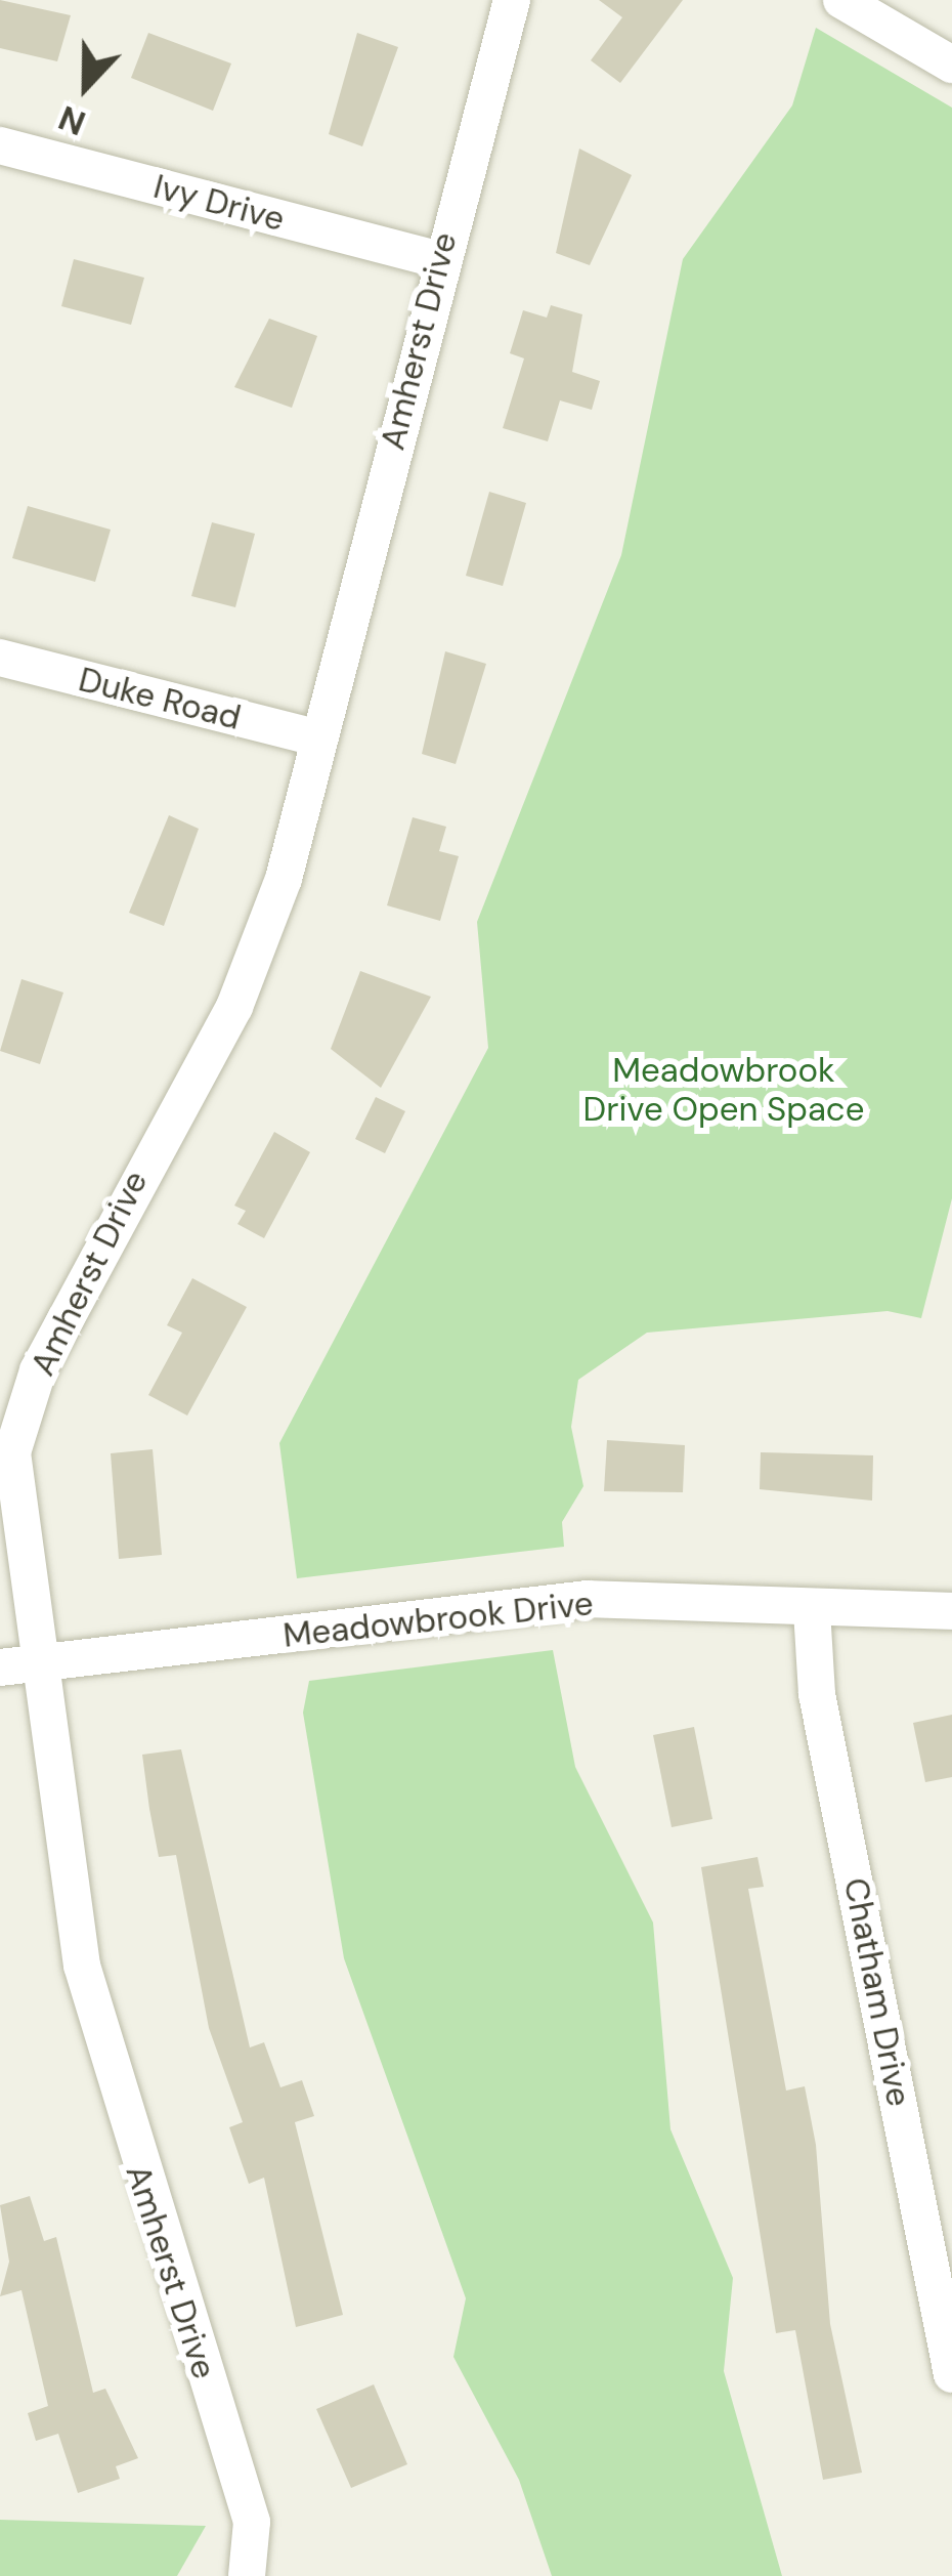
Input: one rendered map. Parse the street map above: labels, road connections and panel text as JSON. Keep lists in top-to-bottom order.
{
  "streets": {
    "street": [
      "Ivy Drive",
      "Amherst Drive",
      "Duke Road",
      "Meadowbrook Drive",
      "Chatham Drive"
    ]
  },
  "crossings": [
    ["Ivy Drive", "Amherst Drive"],
    ["Amherst Drive", "Duke Road"],
    ["Amherst Drive", "Meadowbrook Drive"],
    ["Meadowbrook Drive", "Chatham Drive"]
  ],
  "parks": ["Meadowbrook Drive Open Space"],
  "north": "bottom"
}
